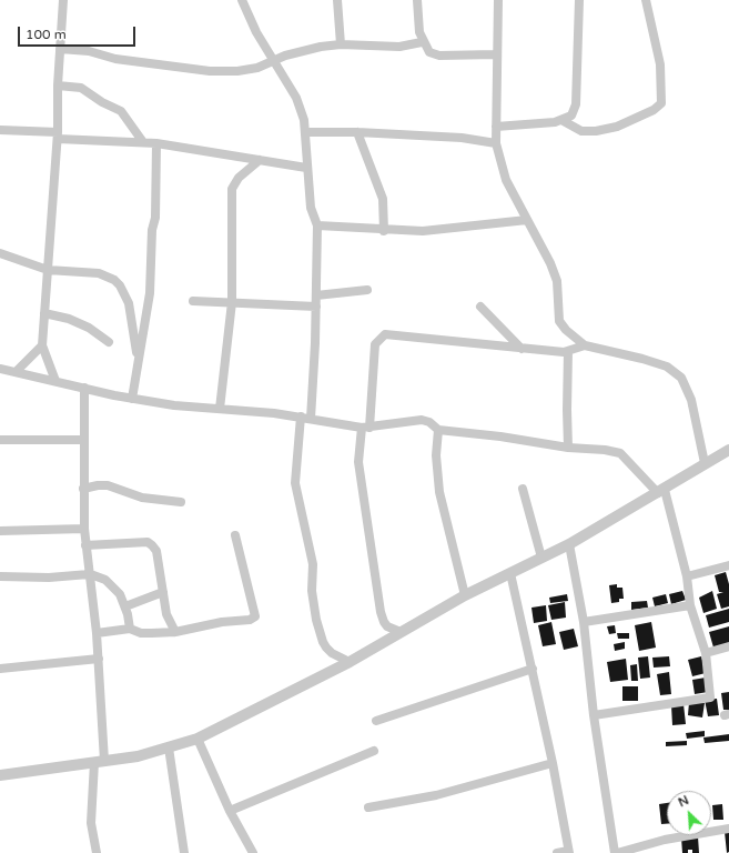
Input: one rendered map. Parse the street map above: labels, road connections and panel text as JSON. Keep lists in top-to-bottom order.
{
  "scale_bar": "100 m",
  "north": "top left"
}
